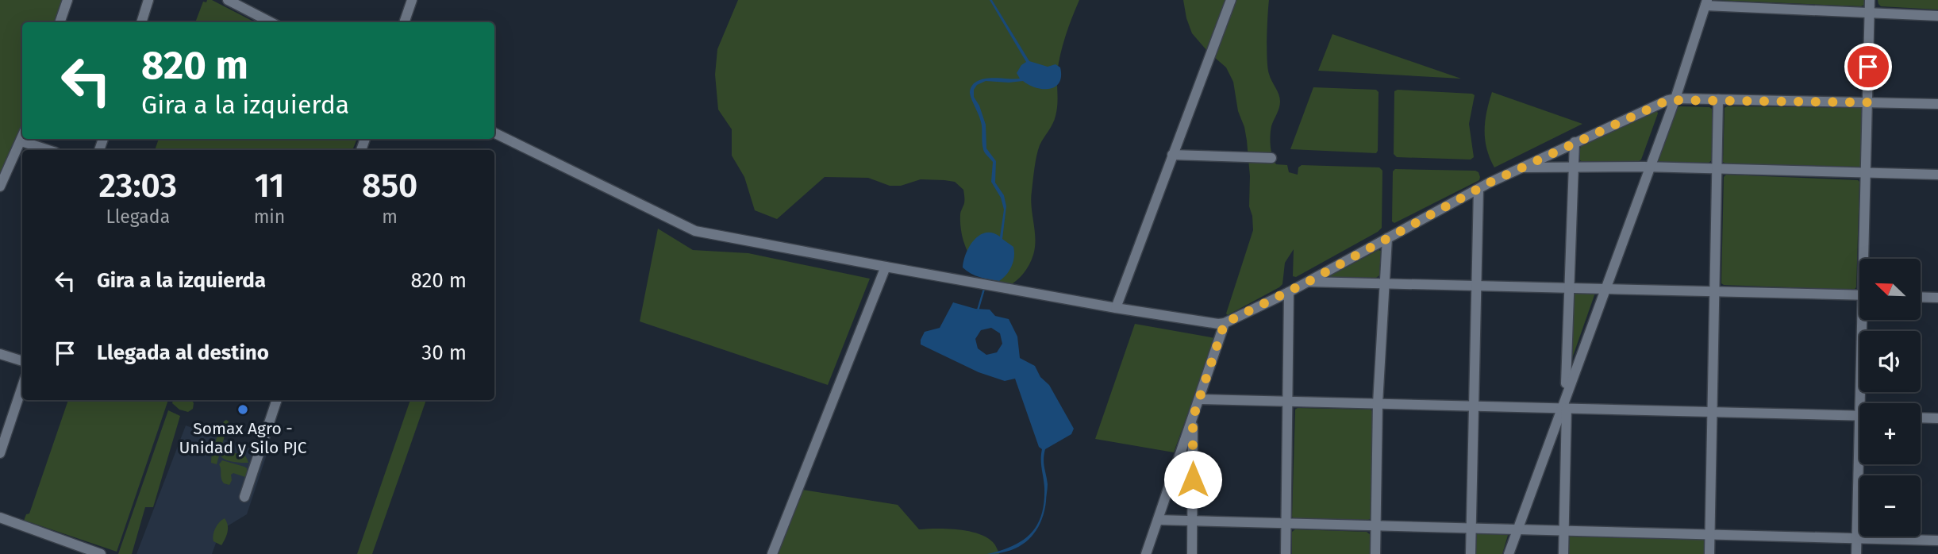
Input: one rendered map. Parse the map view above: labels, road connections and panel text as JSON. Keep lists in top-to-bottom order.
{
  "places": ["Somax Agro - Unidad y Silo PJC"],
  "north": "top left",
  "page": {
    "turn": ["820 m", "Gira a la izquierda"],
    "eta": [
      "23:03",
      "Llegada",
      "11",
      "min",
      "850",
      "m"
    ],
    "list": [
      {
        "name": "Gira a la izquierda",
        "value": "820 m"
      },
      {
        "name": "Llegada al destino",
        "value": "30 m"
      }
    ],
    "map_buttons": ["+", "−"]
  }
}
